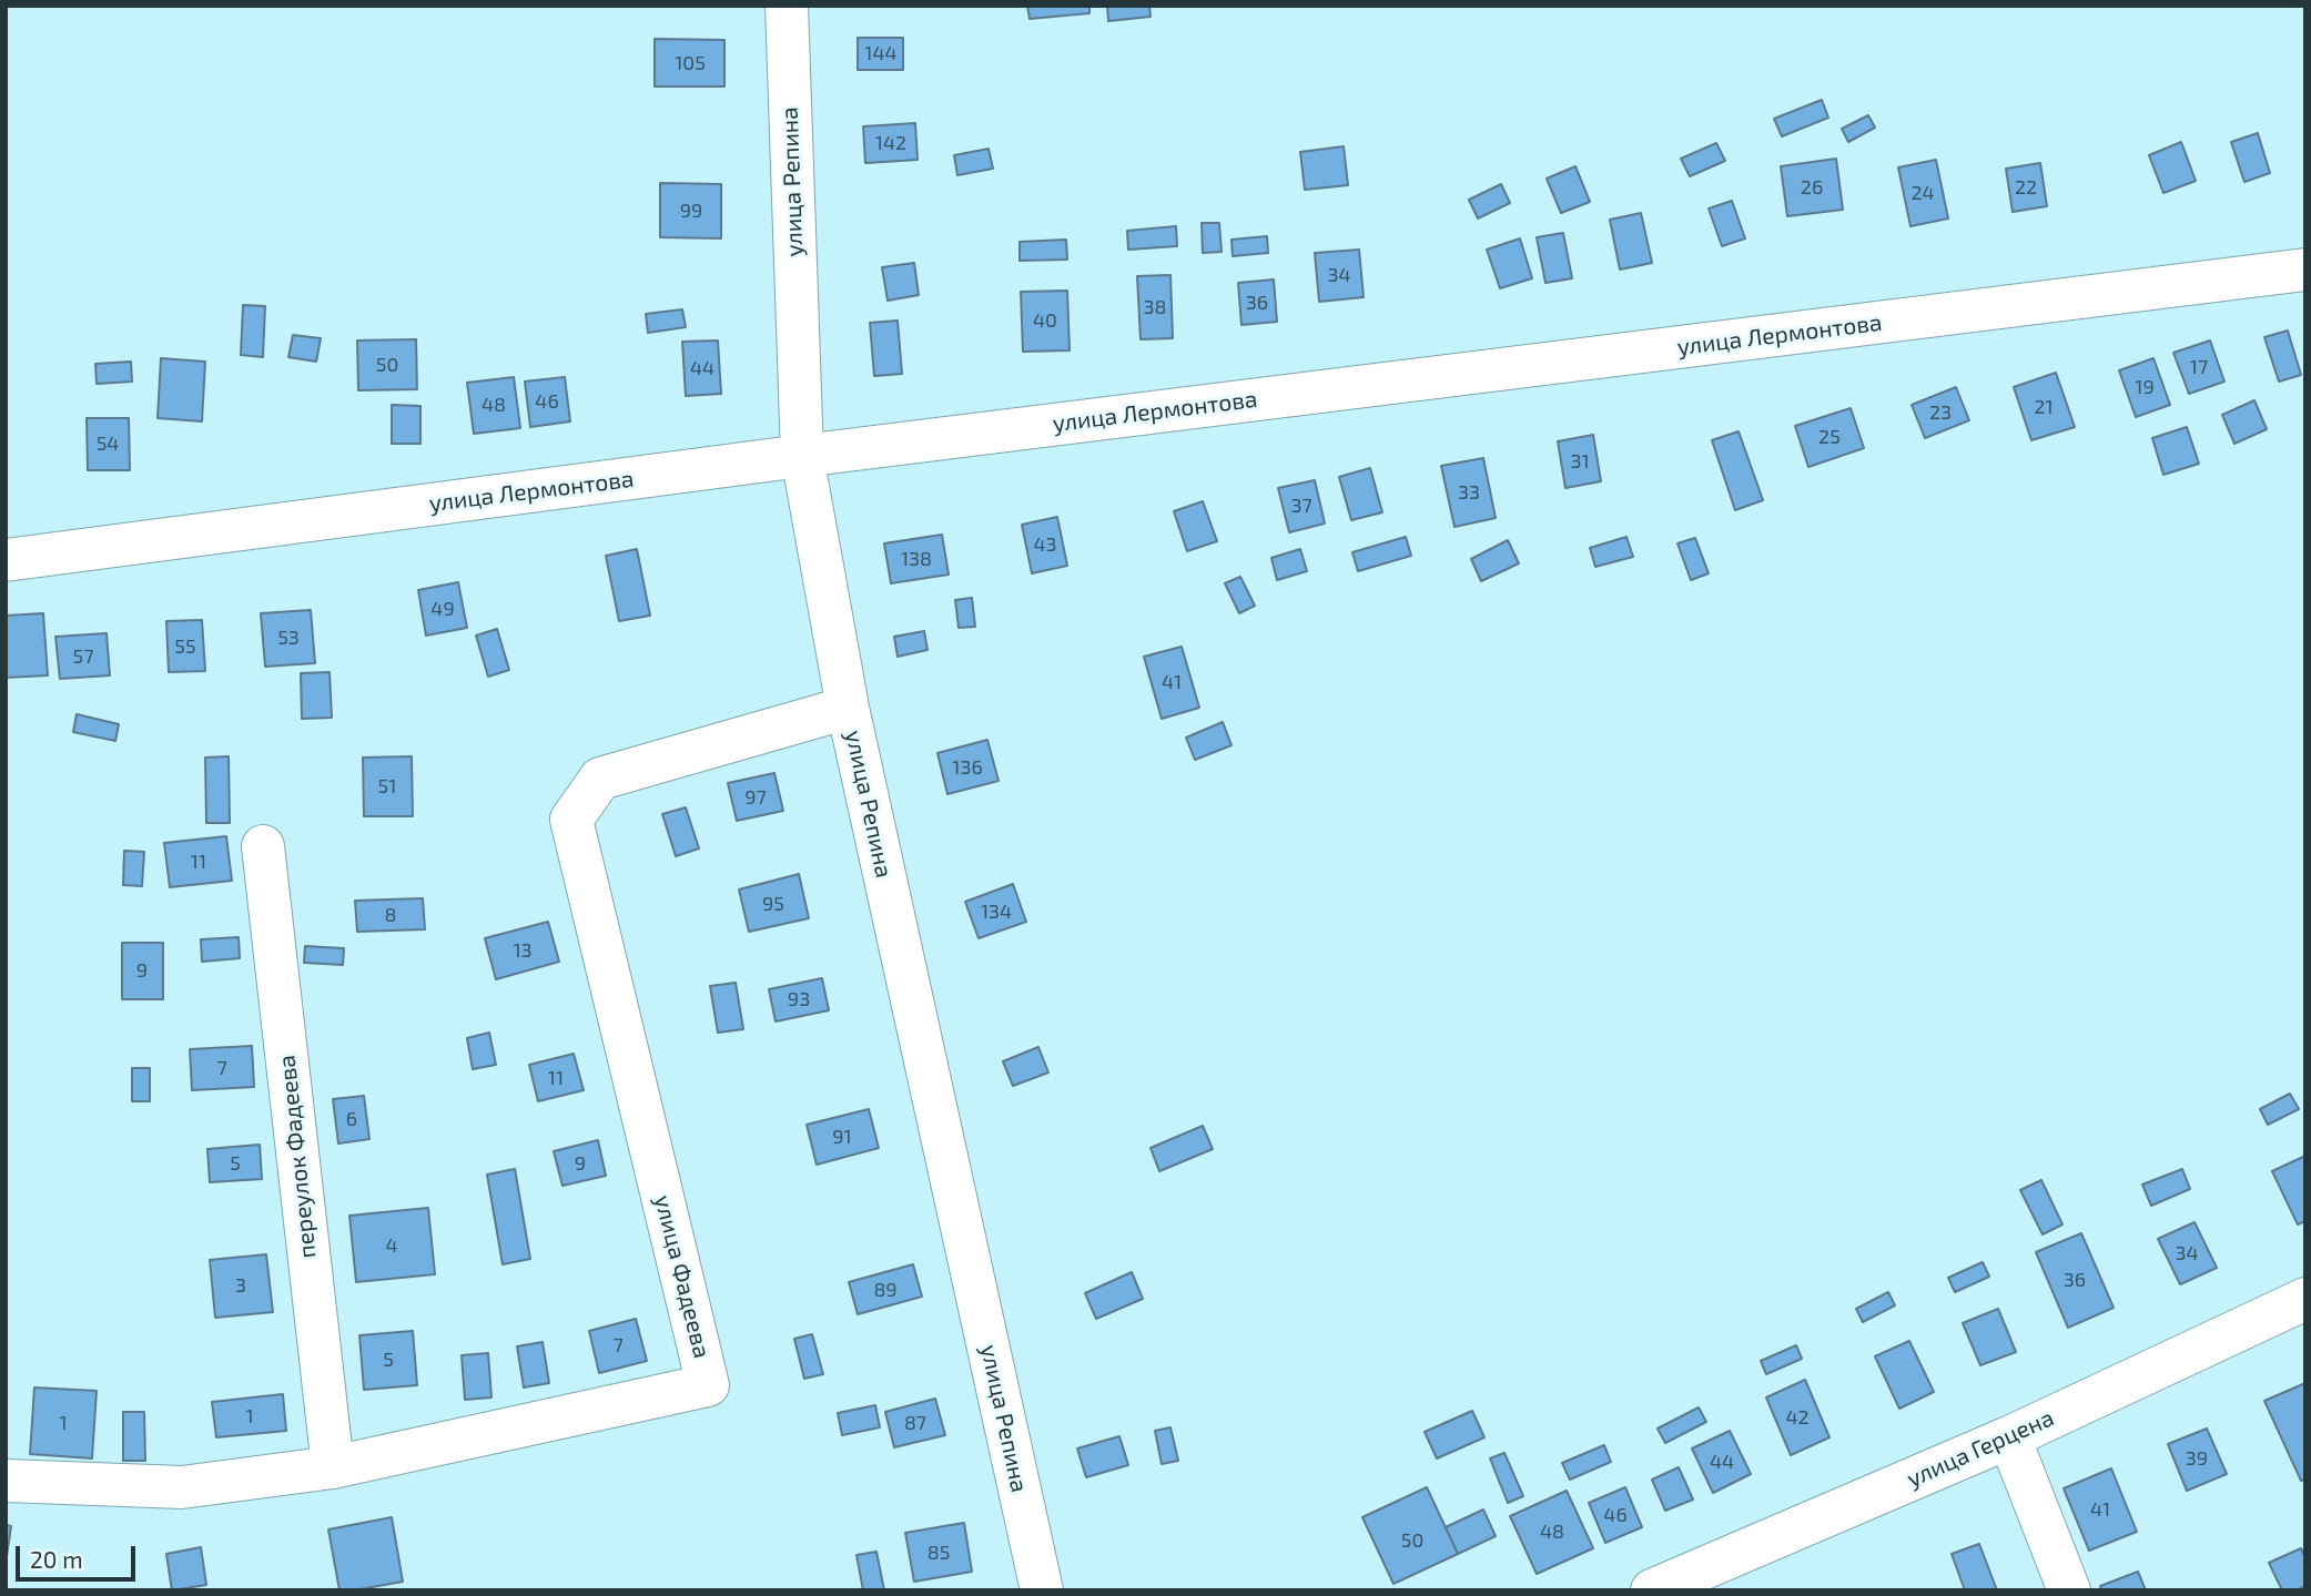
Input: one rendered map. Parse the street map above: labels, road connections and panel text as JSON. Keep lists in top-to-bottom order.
{
  "streets": {
    "street": [
      "улица Репина",
      "улица Лермонтова",
      "переулок Фадеева",
      "улица Фадеева",
      "улица Герцена"
    ]
  },
  "crossings": [
    ["улица Репина", "улица Лермонтова"],
    ["улица Репина", "улица Фадеева"],
    ["переулок Фадеева", "улица Фадеева"]
  ],
  "house_numbers": [
    "144",
    "105",
    "142",
    "26",
    "22",
    "24",
    "99",
    "34",
    "36",
    "38",
    "40",
    "50",
    "17",
    "44",
    "19",
    "46",
    "48",
    "21",
    "23",
    "25",
    "54",
    "31",
    "33",
    "37",
    "43",
    "138",
    "49",
    "53",
    "55",
    "57",
    "41",
    "136",
    "51",
    "97",
    "11",
    "95",
    "134",
    "8",
    "13",
    "9",
    "93",
    "7",
    "11",
    "6",
    "91",
    "5",
    "9",
    "4",
    "34",
    "36",
    "3",
    "89",
    "7",
    "5",
    "1",
    "42",
    "1",
    "87",
    "39",
    "44",
    "41",
    "46",
    "48",
    "50",
    "85"
  ],
  "scale_bar": "20 m"
}
